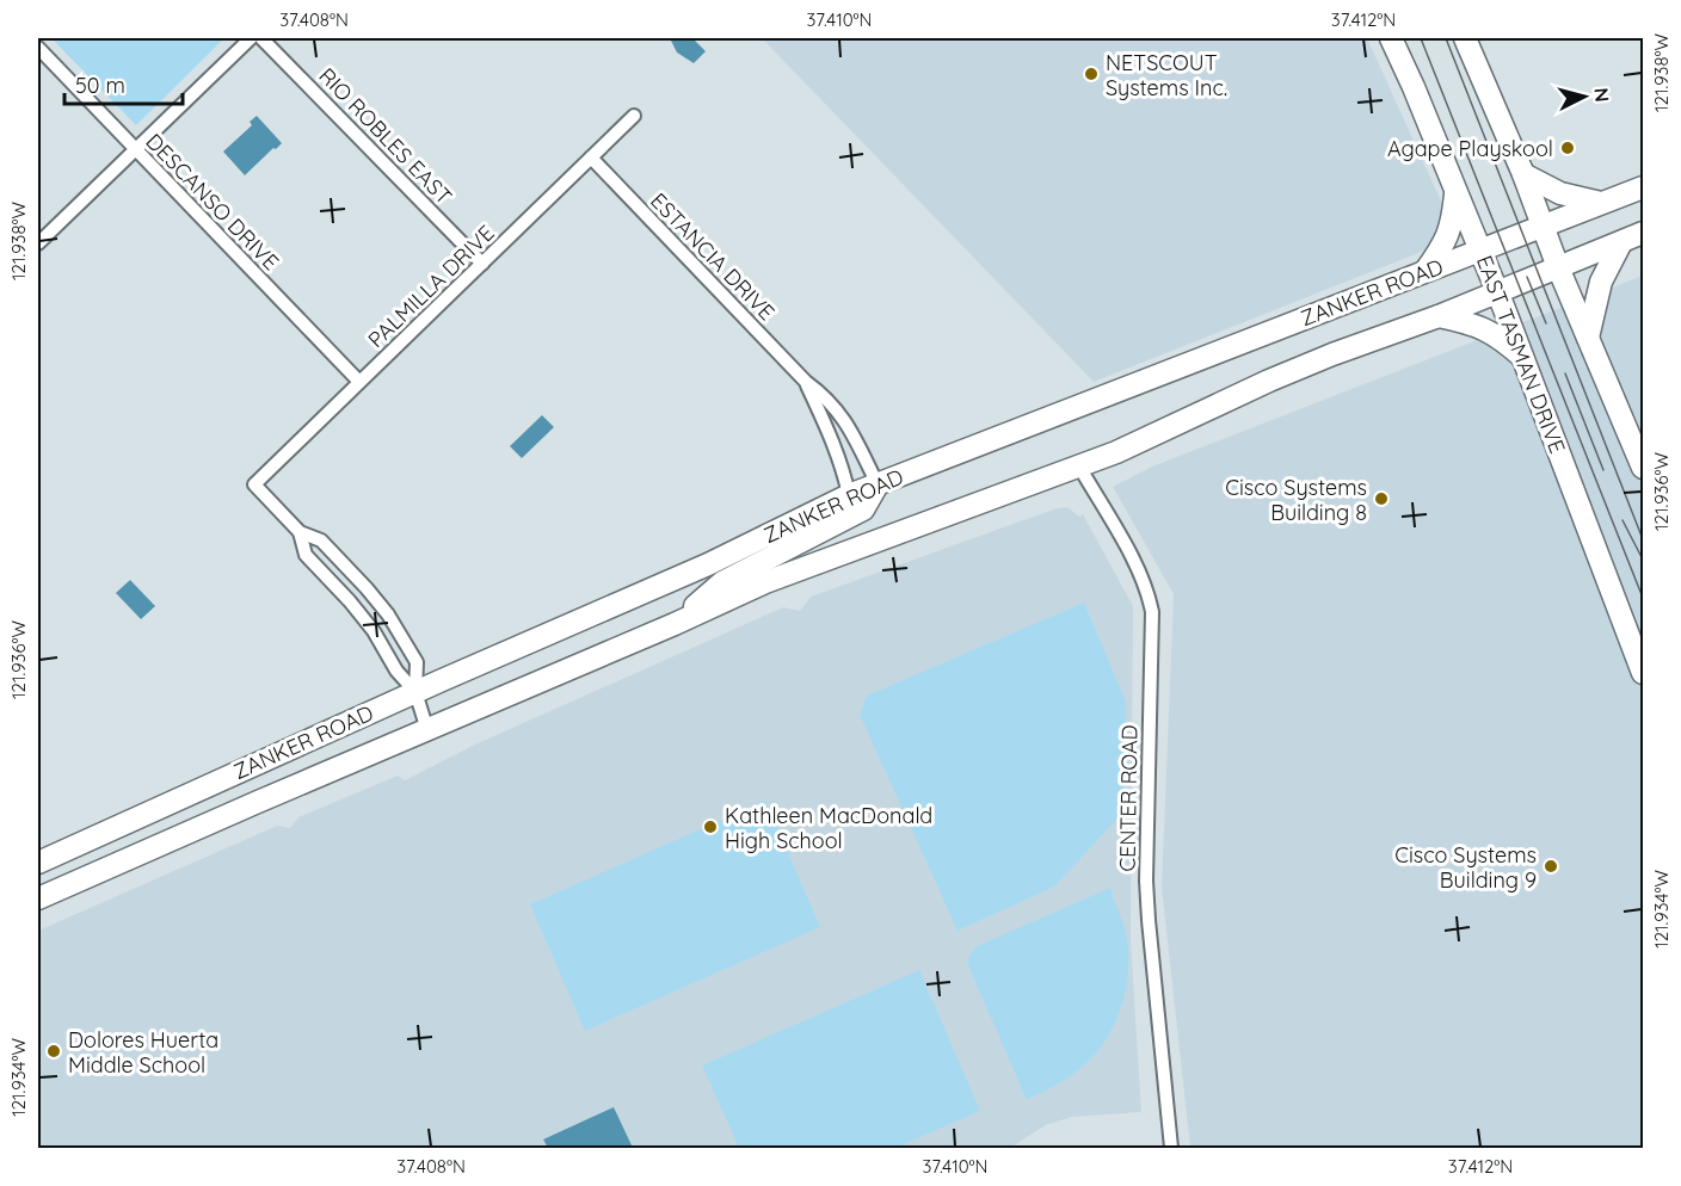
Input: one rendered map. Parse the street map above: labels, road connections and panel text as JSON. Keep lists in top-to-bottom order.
{
  "streets": {
    "main road": ["ZANKER ROAD", "EAST TASMAN DRIVE"],
    "street": [
      "RIO ROBLES EAST",
      "DESCANSO DRIVE",
      "ESTANCIA DRIVE",
      "PALMILLA DRIVE",
      "CENTER ROAD"
    ]
  },
  "crossings": [
    ["RIO ROBLES EAST", "PALMILLA DRIVE"],
    ["DESCANSO DRIVE", "PALMILLA DRIVE"],
    ["ESTANCIA DRIVE", "PALMILLA DRIVE"],
    ["ESTANCIA DRIVE", "ZANKER ROAD"],
    ["ZANKER ROAD", "EAST TASMAN DRIVE"],
    ["ZANKER ROAD", "CENTER ROAD"]
  ],
  "places": [
    "NETSCOUT Systems Inc.",
    "Agape Playskool",
    "Cisco Systems Building 8",
    "Kathleen MacDonald High School",
    "Cisco Systems Building 9",
    "Dolores Huerta Middle School"
  ],
  "scale_bar": "50 m",
  "north": "right",
  "coordinates": [
    "37.408°N",
    "37.410°N",
    "37.412°N",
    "121.938°W",
    "121.936°W",
    "121.934°W"
  ]
}
